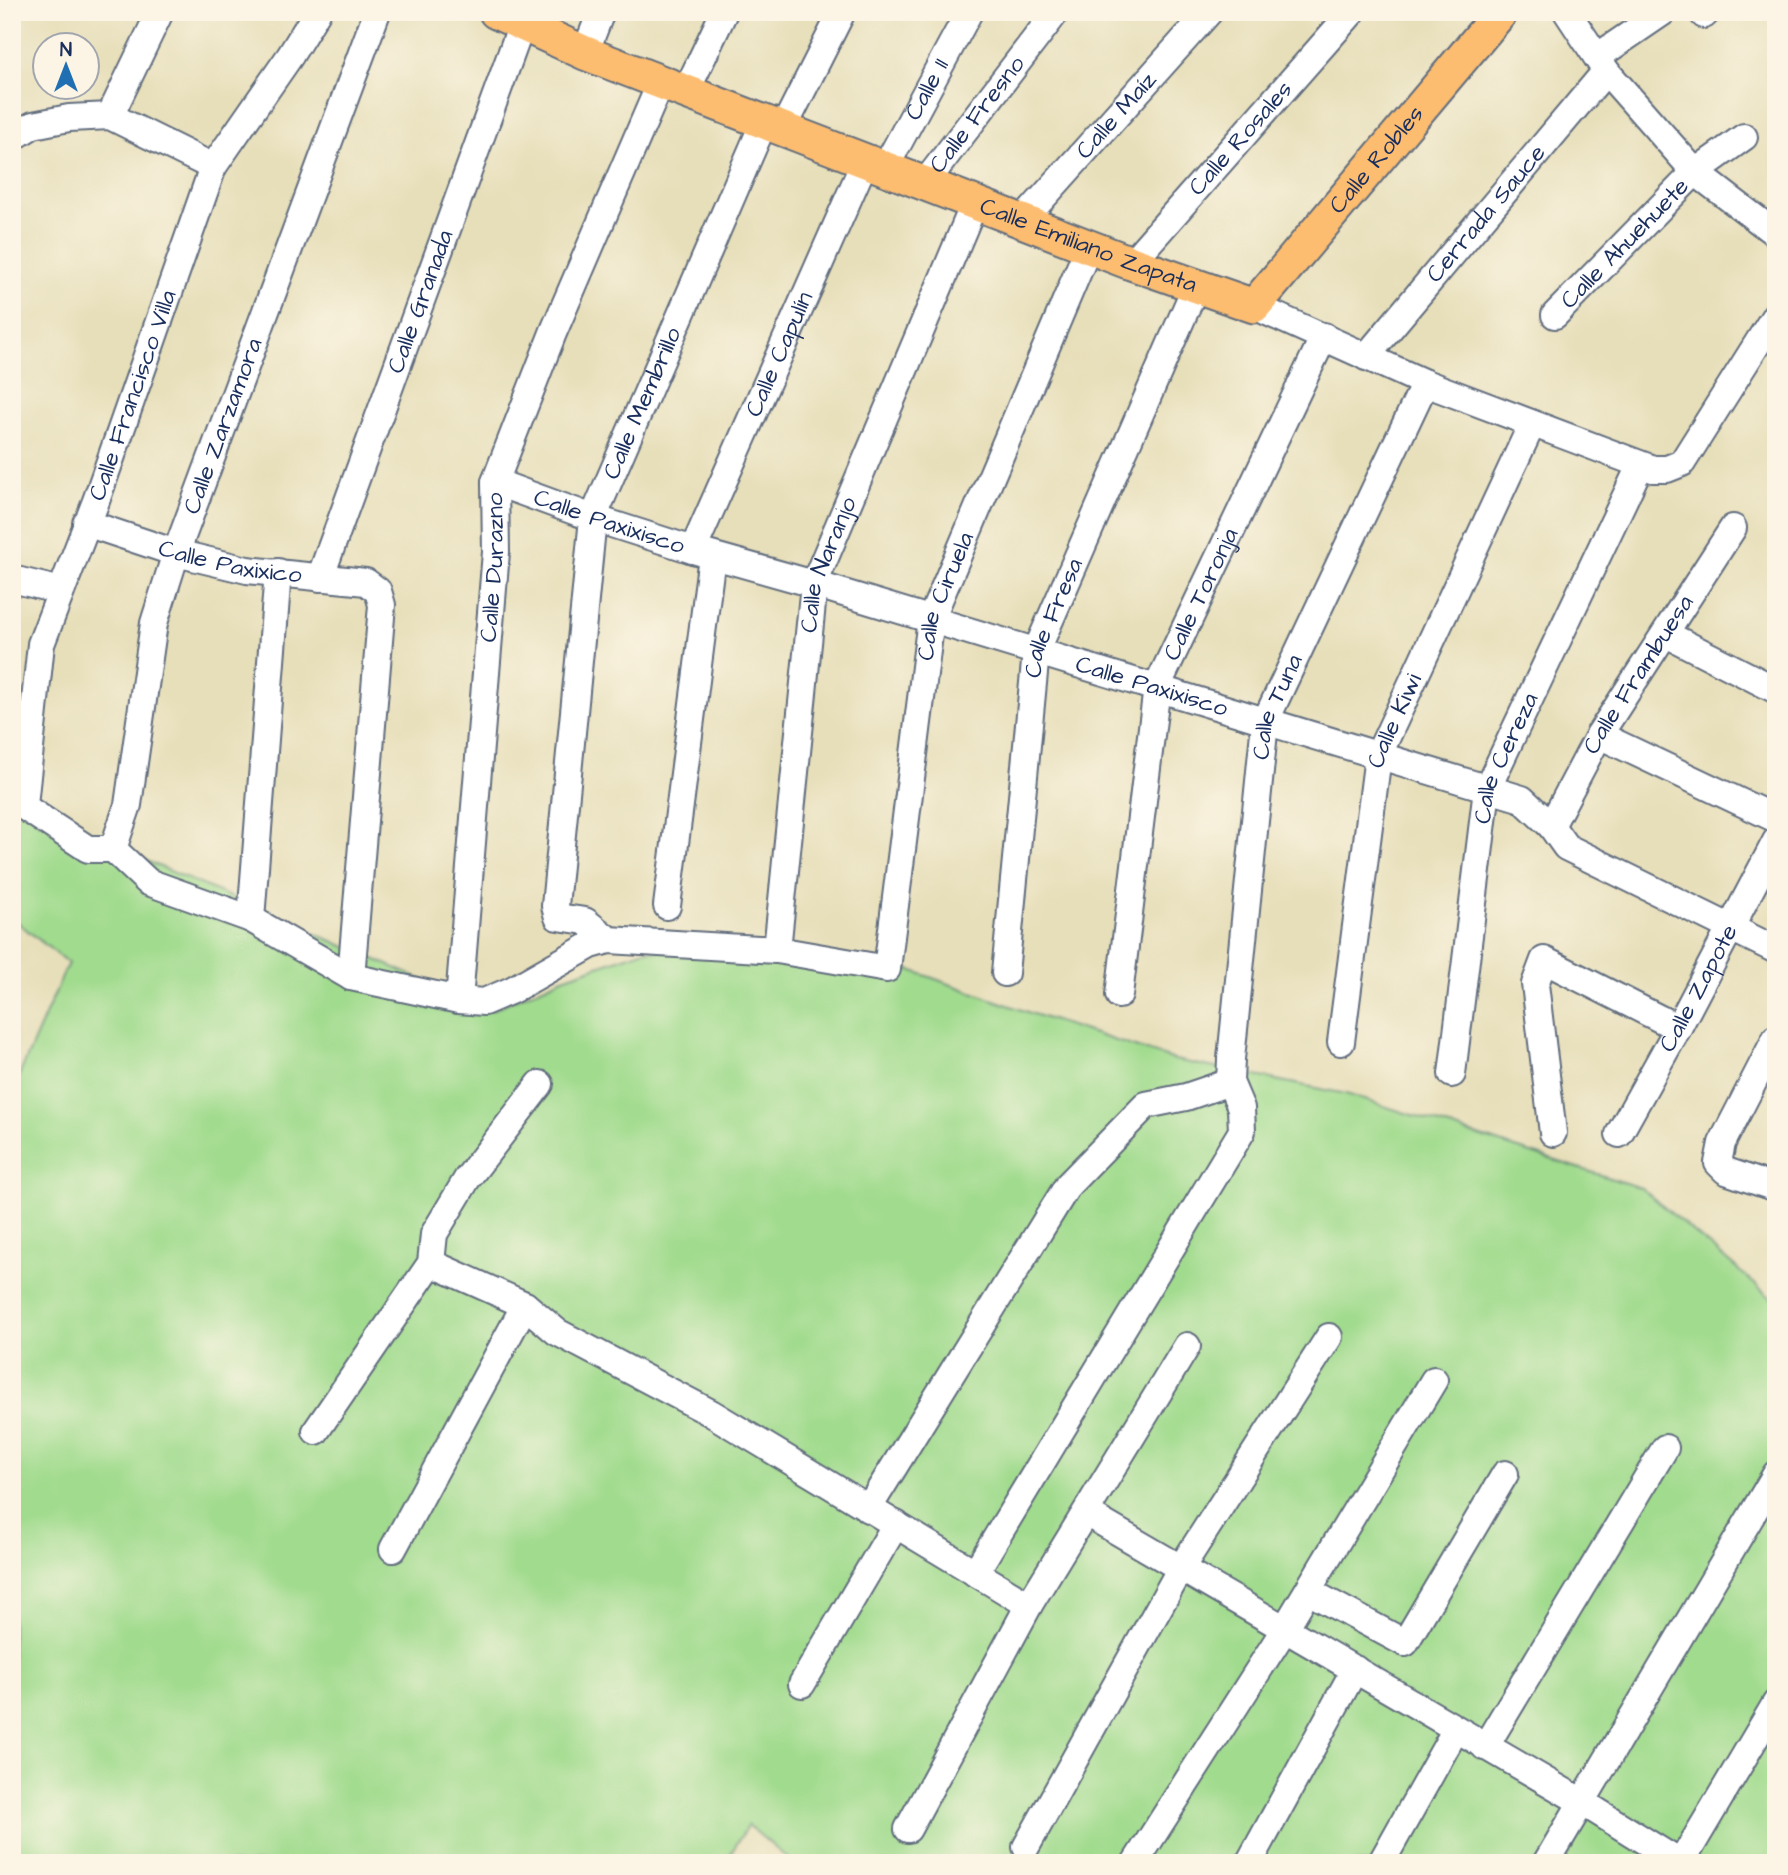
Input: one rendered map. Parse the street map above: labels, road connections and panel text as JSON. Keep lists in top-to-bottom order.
{
  "streets": {
    "main road": ["Calle Robles", "Calle Emiliano Zapata"],
    "street": [
      "Calle 11",
      "Calle Fresno",
      "Calle Maíz",
      "Calle Rosales",
      "Cerrada Sauce",
      "Calle Ahuehuete",
      "Calle Granada",
      "Calle Capulín",
      "Calle Francisco Villa",
      "Calle Membrillo",
      "Calle Zarzamora",
      "Calle Paxixisco",
      "Calle Paxixico",
      "Calle Naranjo",
      "Calle Durazno",
      "Calle Toronja",
      "Calle Ciruela",
      "Calle Fresa",
      "Calle Frambuesa",
      "Calle Tuna",
      "Calle Kiwi",
      "Calle Cereza",
      "Calle Zapote"
    ]
  },
  "crossings": [
    ["Calle 11", "Calle Emiliano Zapata"],
    ["Calle 11", "Calle Capulín"],
    ["Calle Fresno", "Calle Emiliano Zapata"],
    ["Calle Maíz", "Calle Emiliano Zapata"],
    ["Calle Rosales", "Calle Emiliano Zapata"],
    ["Calle Robles", "Calle Emiliano Zapata"],
    ["Cerrada Sauce", "Calle Ahuehuete"],
    ["Cerrada Sauce", "Calle Emiliano Zapata"],
    ["Calle Emiliano Zapata", "Calle Granada"],
    ["Calle Emiliano Zapata", "Calle Capulín"],
    ["Calle Emiliano Zapata", "Calle Membrillo"],
    ["Calle Emiliano Zapata", "Calle Naranjo"],
    ["Calle Emiliano Zapata", "Calle Durazno"],
    ["Calle Emiliano Zapata", "Calle Toronja"],
    ["Calle Emiliano Zapata", "Calle Ciruela"],
    ["Calle Emiliano Zapata", "Calle Fresa"],
    ["Calle Emiliano Zapata", "Calle Tuna"],
    ["Calle Emiliano Zapata", "Calle Kiwi"],
    ["Calle Emiliano Zapata", "Calle Cereza"],
    ["Calle Granada", "Calle Paxixico"],
    ["Calle Capulín", "Calle Paxixisco"],
    ["Calle Francisco Villa", "Calle Paxixico"],
    ["Calle Membrillo", "Calle Paxixisco"],
    ["Calle Zarzamora", "Calle Paxixico"],
    ["Calle Paxixisco", "Calle Naranjo"],
    ["Calle Paxixisco", "Calle Durazno"],
    ["Calle Paxixisco", "Calle Toronja"],
    ["Calle Paxixisco", "Calle Ciruela"],
    ["Calle Paxixisco", "Calle Fresa"],
    ["Calle Paxixisco", "Calle Frambuesa"],
    ["Calle Paxixisco", "Calle Tuna"],
    ["Calle Paxixisco", "Calle Kiwi"],
    ["Calle Paxixisco", "Calle Cereza"],
    ["Calle Paxixisco", "Calle Zapote"],
    ["Calle Naranjo", "Calle Ciruela"]
  ],
  "north": "top"
}
